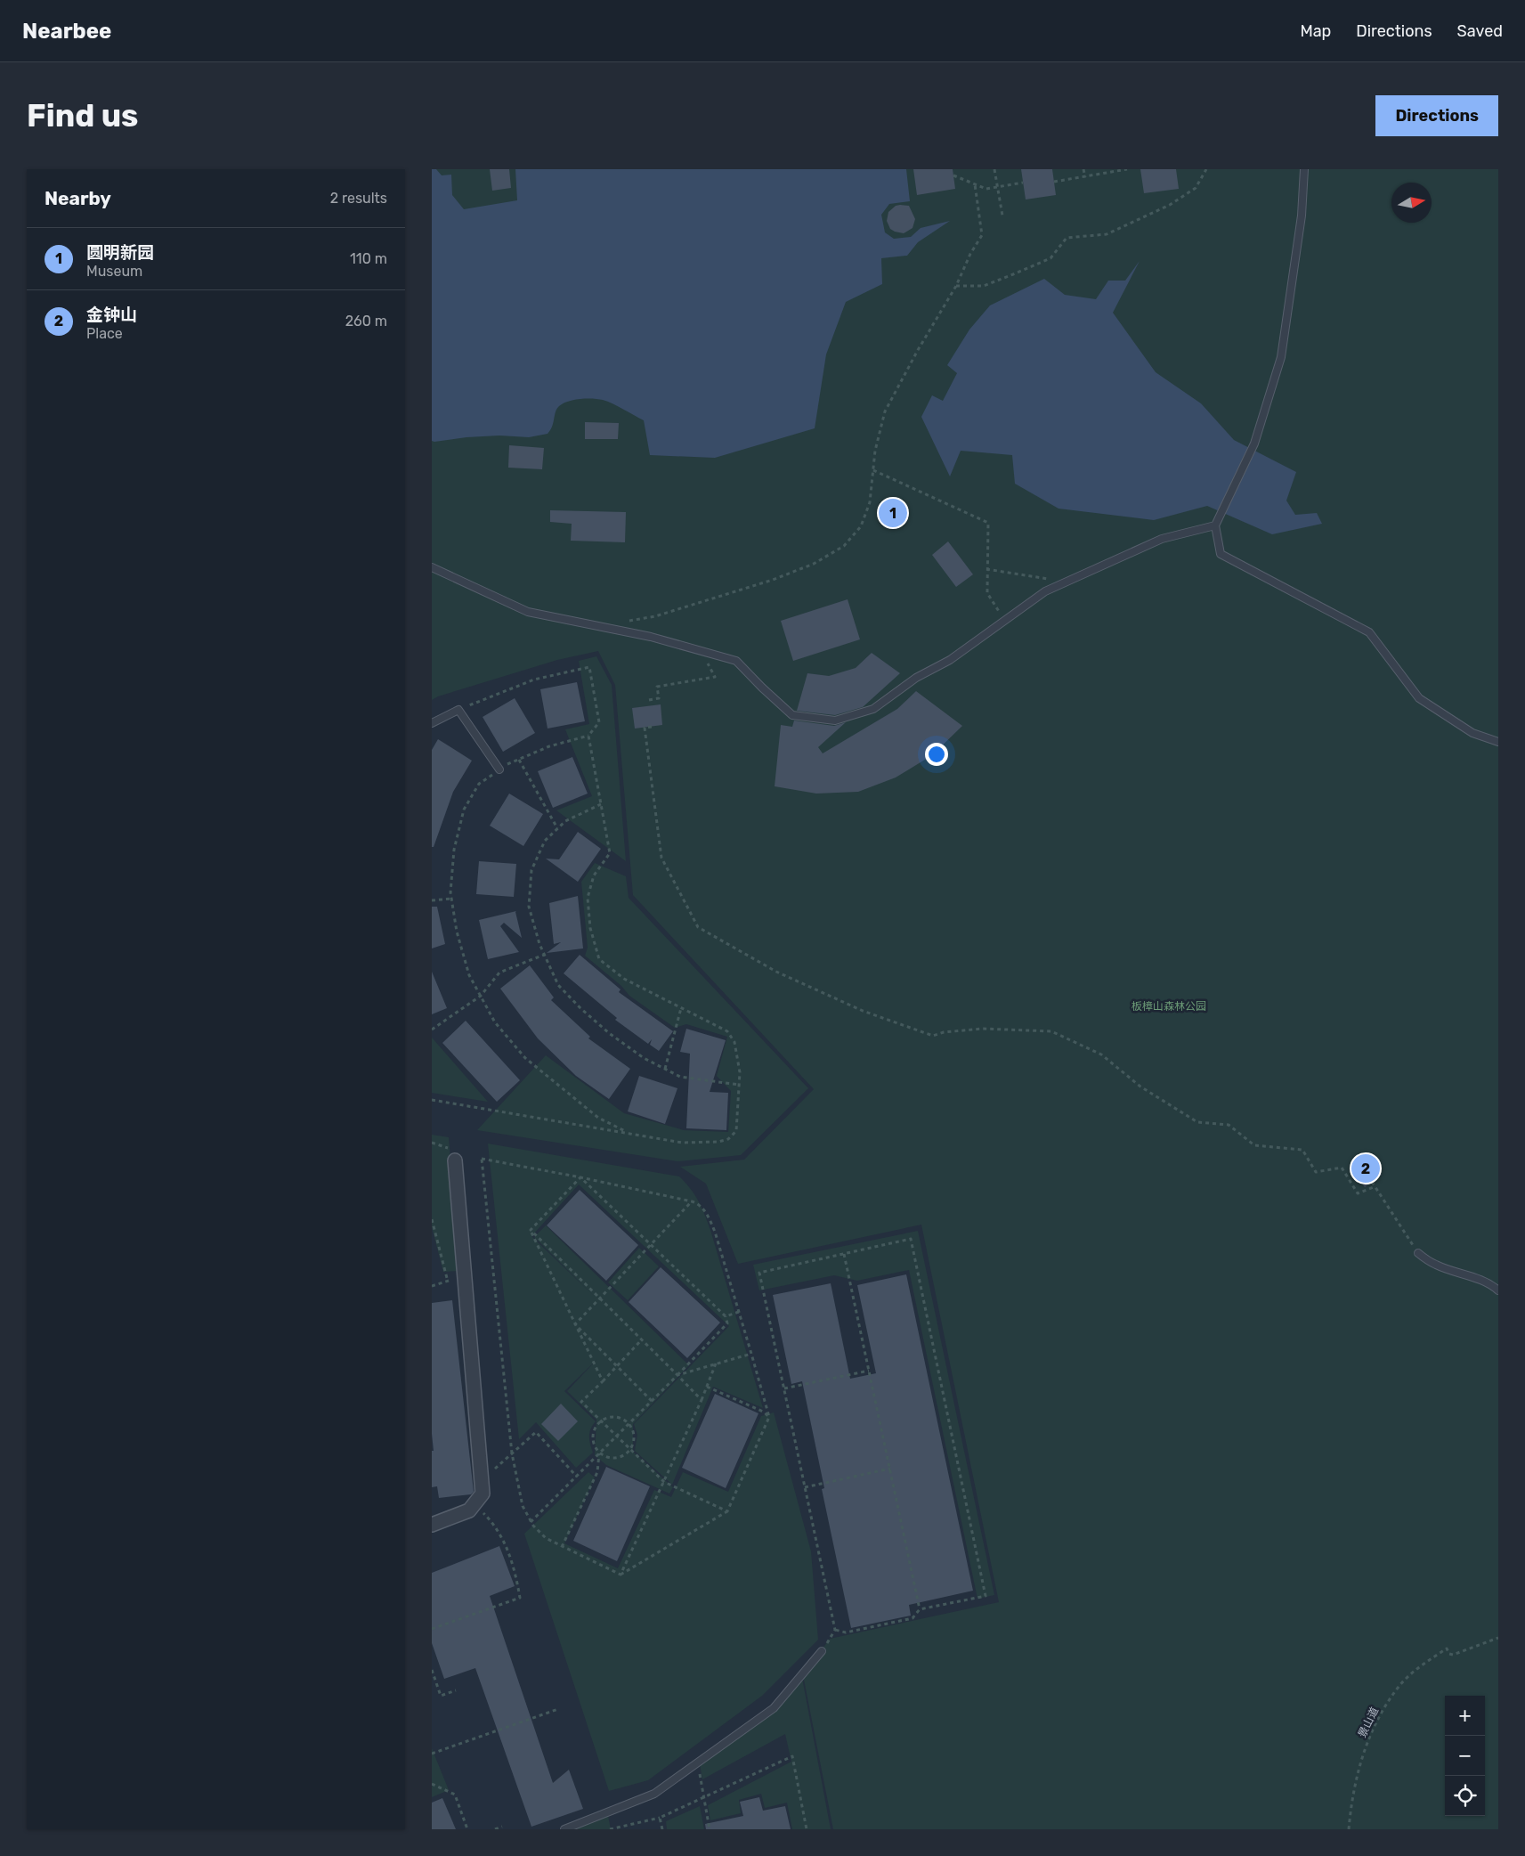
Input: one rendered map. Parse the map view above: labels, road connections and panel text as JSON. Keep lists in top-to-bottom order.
{
  "streets": {
    "path": ["景山道"]
  },
  "parks": ["板樟山森林公园"],
  "north": "right",
  "page": {
    "header": "Nearbee",
    "nav": ["Map", "Directions", "Saved"],
    "buttons": "Directions",
    "title": "Find us",
    "heading": ["Nearby", "2 results"],
    "list": [
      {
        "mark": "1",
        "name": "圆明新园",
        "note": "Museum",
        "value": "110 m"
      },
      {
        "mark": "2",
        "name": "金钟山",
        "note": "Place",
        "value": "260 m"
      }
    ],
    "pins": ["1", "2"],
    "map_buttons": ["+", "−"]
  }
}
